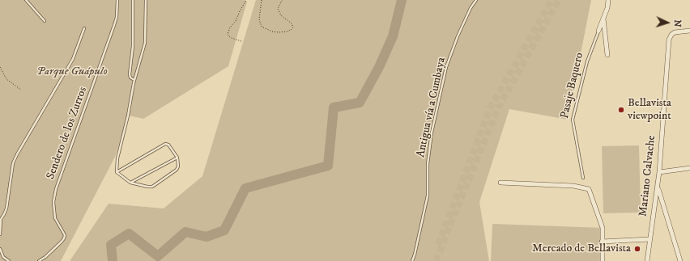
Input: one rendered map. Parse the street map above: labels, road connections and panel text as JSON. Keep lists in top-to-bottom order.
{
  "streets": {
    "street": ["Pasaje Baquero", "Mariano Calvache"],
    "lane": ["Antigua vía a Cumbaya", "Sendero de los Zurros"]
  },
  "parks": ["Parque Guápulo"],
  "places": ["Bellavista viewpoint", "Mercado de Bellavista"],
  "north": "right"
}
